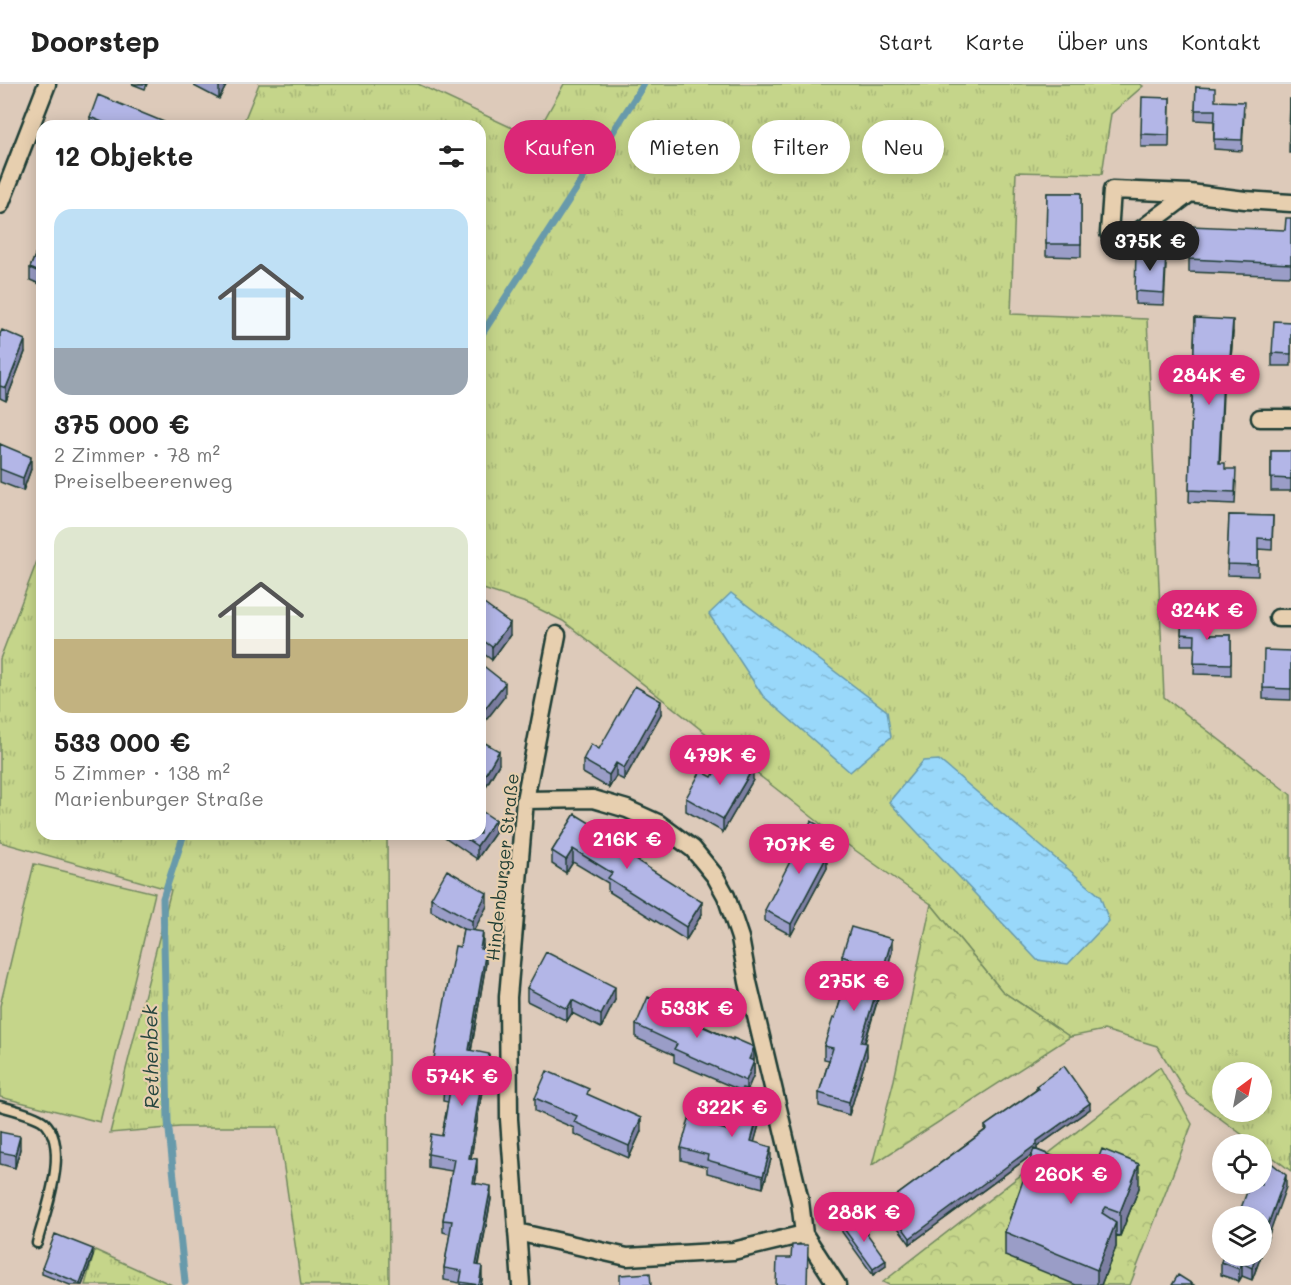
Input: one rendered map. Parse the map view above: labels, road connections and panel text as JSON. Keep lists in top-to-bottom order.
{
  "streets": {
    "street": ["Hindenburger Straße"]
  },
  "water": ["Rethenbek"],
  "north": "top right",
  "page": {
    "header": "Doorstep",
    "nav": [
      "Start",
      "Karte",
      "Über uns",
      "Kontakt"
    ],
    "chip": [
      "Kaufen",
      "Mieten",
      "Filter",
      "Neu"
    ],
    "heading": "12 Objekte",
    "list": [
      {
        "name": "375 000 €",
        "note": "2 Zimmer · 78 m² · Preiselbeerenweg"
      },
      {
        "name": "533 000 €",
        "note": "5 Zimmer · 138 m² · Marienburger Straße"
      }
    ],
    "price": [
      "375K €",
      "284K €",
      "324K €",
      "479K €",
      "216K €",
      "707K €",
      "275K €",
      "533K €",
      "574K €",
      "322K €",
      "260K €",
      "288K €"
    ]
  }
}
